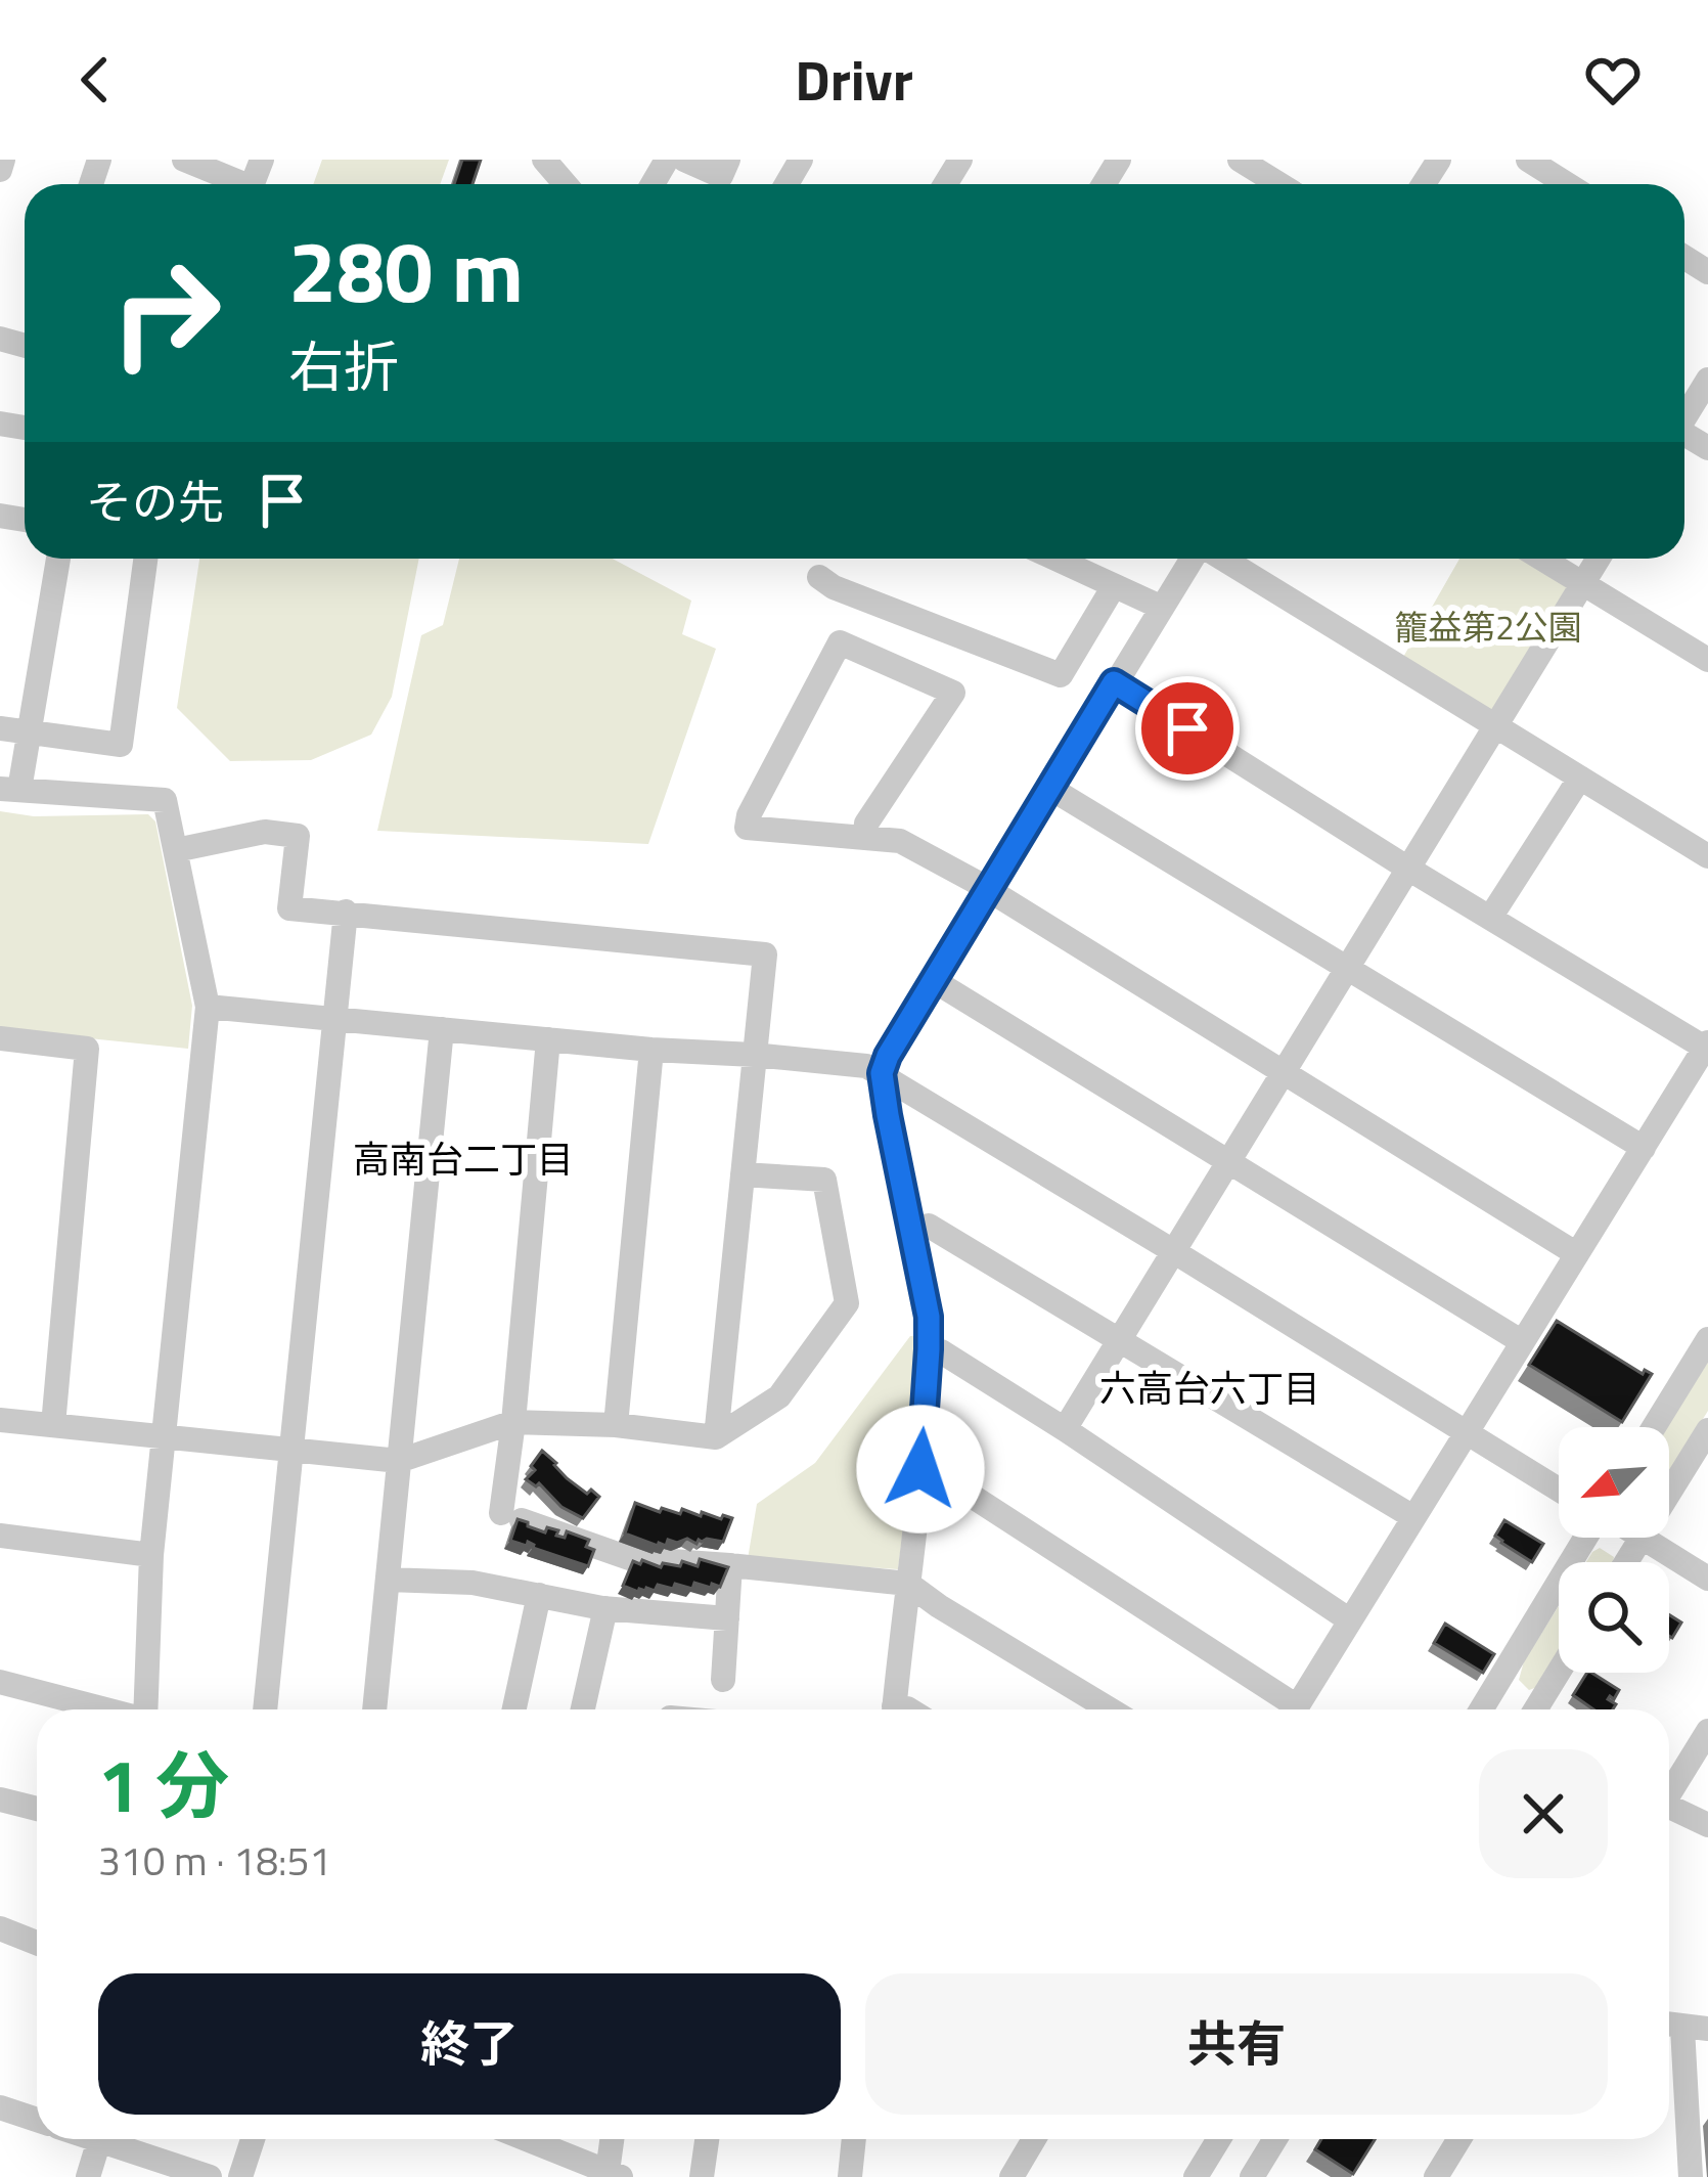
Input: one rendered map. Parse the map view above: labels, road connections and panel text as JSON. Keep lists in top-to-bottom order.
{
  "districts": ["高南台二丁目", "六高台六丁目"],
  "parks": ["籠益第2公園"],
  "north": "bottom left",
  "page": {
    "header": "Drivr",
    "turn": ["280 m", "右折"],
    "then": "その先",
    "heading": ["1 分", "310 m · 18:51"],
    "buttons": ["終了", "共有"]
  }
}
